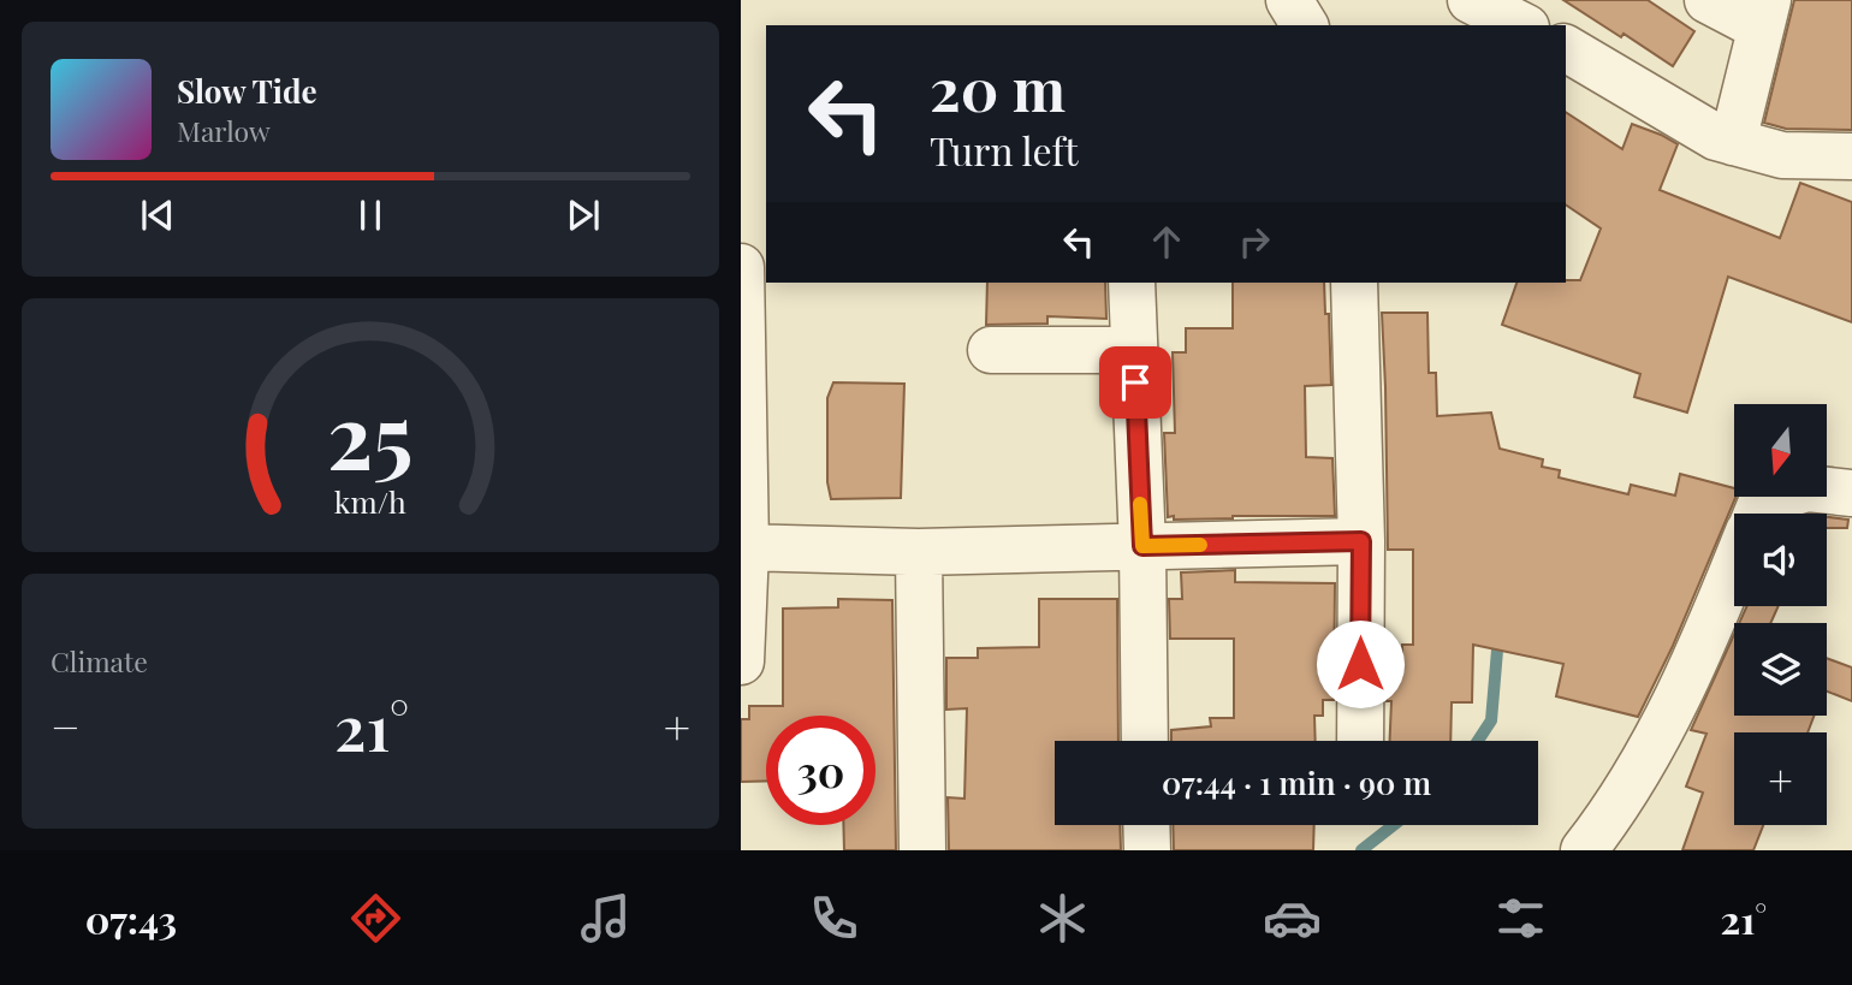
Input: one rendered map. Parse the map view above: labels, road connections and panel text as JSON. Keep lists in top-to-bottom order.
{
  "north": "bottom",
  "page": {
    "turn": ["20 m", "Turn left"],
    "song": ["Slow Tide", "Marlow"],
    "map_buttons": "+",
    "tile": "Climate",
    "heat": ["−", "21°", "+"],
    "limit": "30",
    "trip": "07:44 · 1 min · 90 m",
    "tabs": ["07:43", "21°"],
    "gauge": ["25", "km/h"]
  }
}
